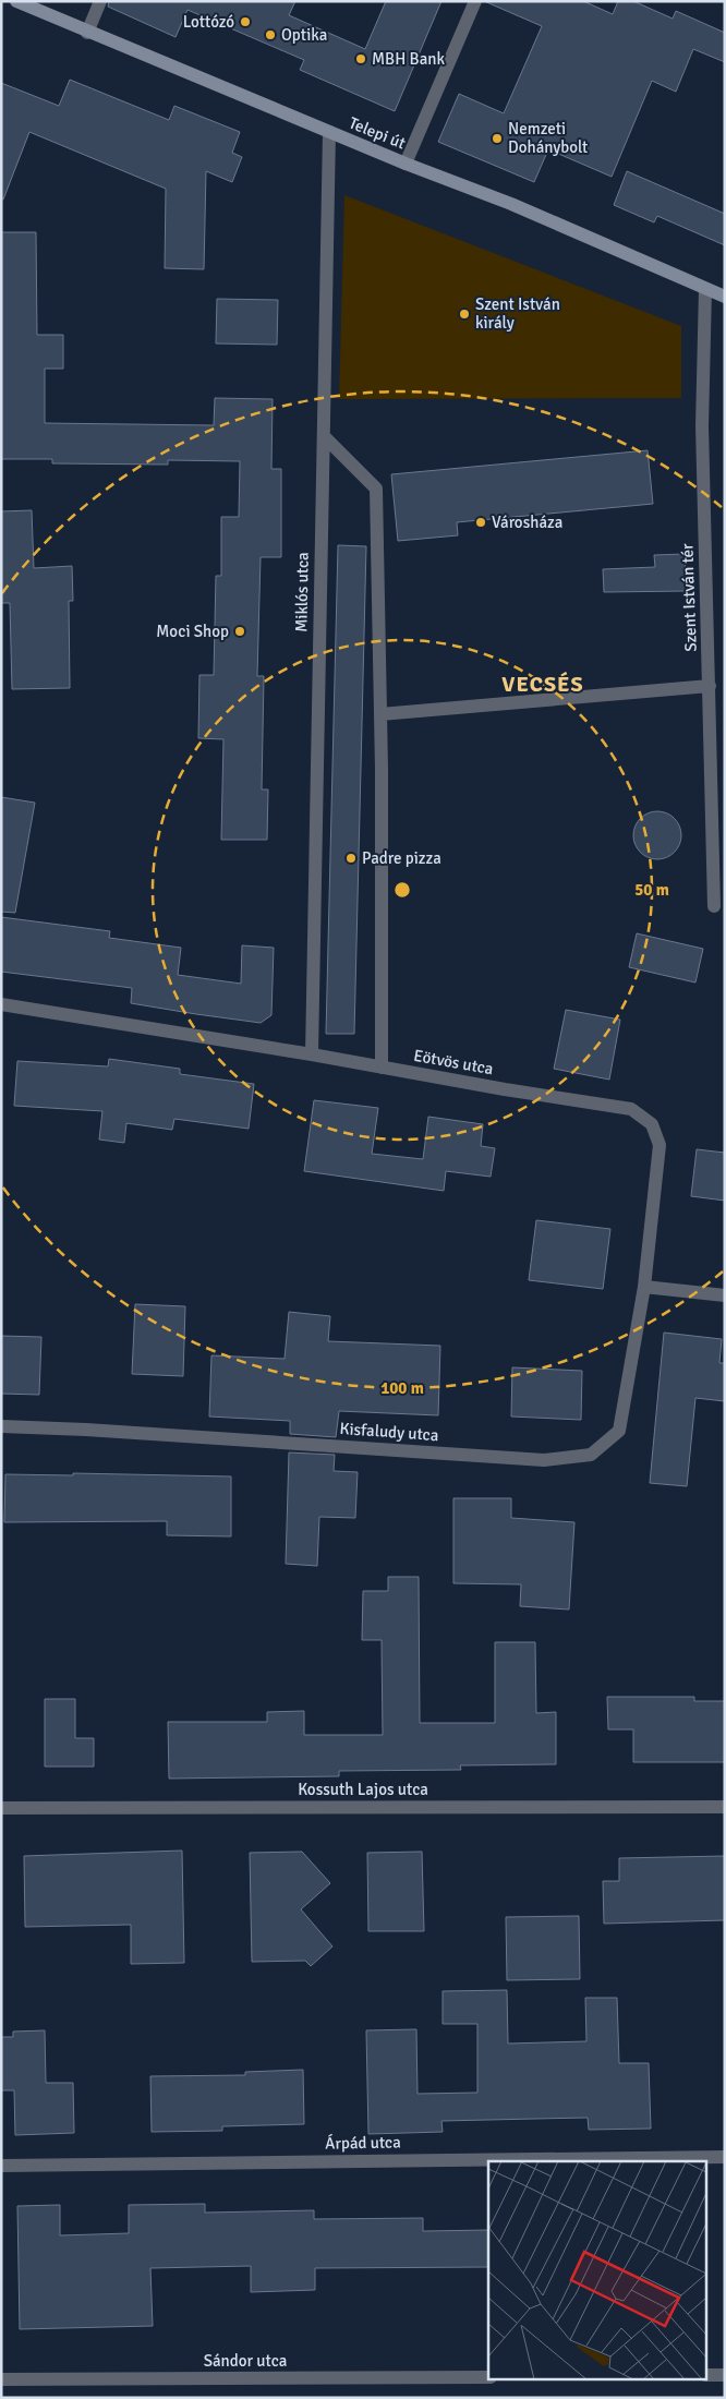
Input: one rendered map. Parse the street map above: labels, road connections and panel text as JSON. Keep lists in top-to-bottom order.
{
  "streets": {
    "main road": ["Telepi út"],
    "street": [
      "Miklós utca",
      "Szent István tér",
      "Eötvös utca",
      "Kisfaludy utca",
      "Kossuth Lajos utca",
      "Árpád utca",
      "Sándor utca"
    ]
  },
  "crossings": [
    ["Telepi út", "Miklós utca"],
    ["Telepi út", "Szent István tér"],
    ["Miklós utca", "Eötvös utca"],
    ["Eötvös utca", "Kisfaludy utca"]
  ],
  "districts": ["VECSÉS"],
  "places": [
    "Lottózó",
    "Optika",
    "MBH Bank",
    "Nemzeti Dohánybolt",
    "Szent István király",
    "Városháza",
    "Moci Shop",
    "Padre pizza"
  ],
  "rings": ["50 m", "100 m"]
}
